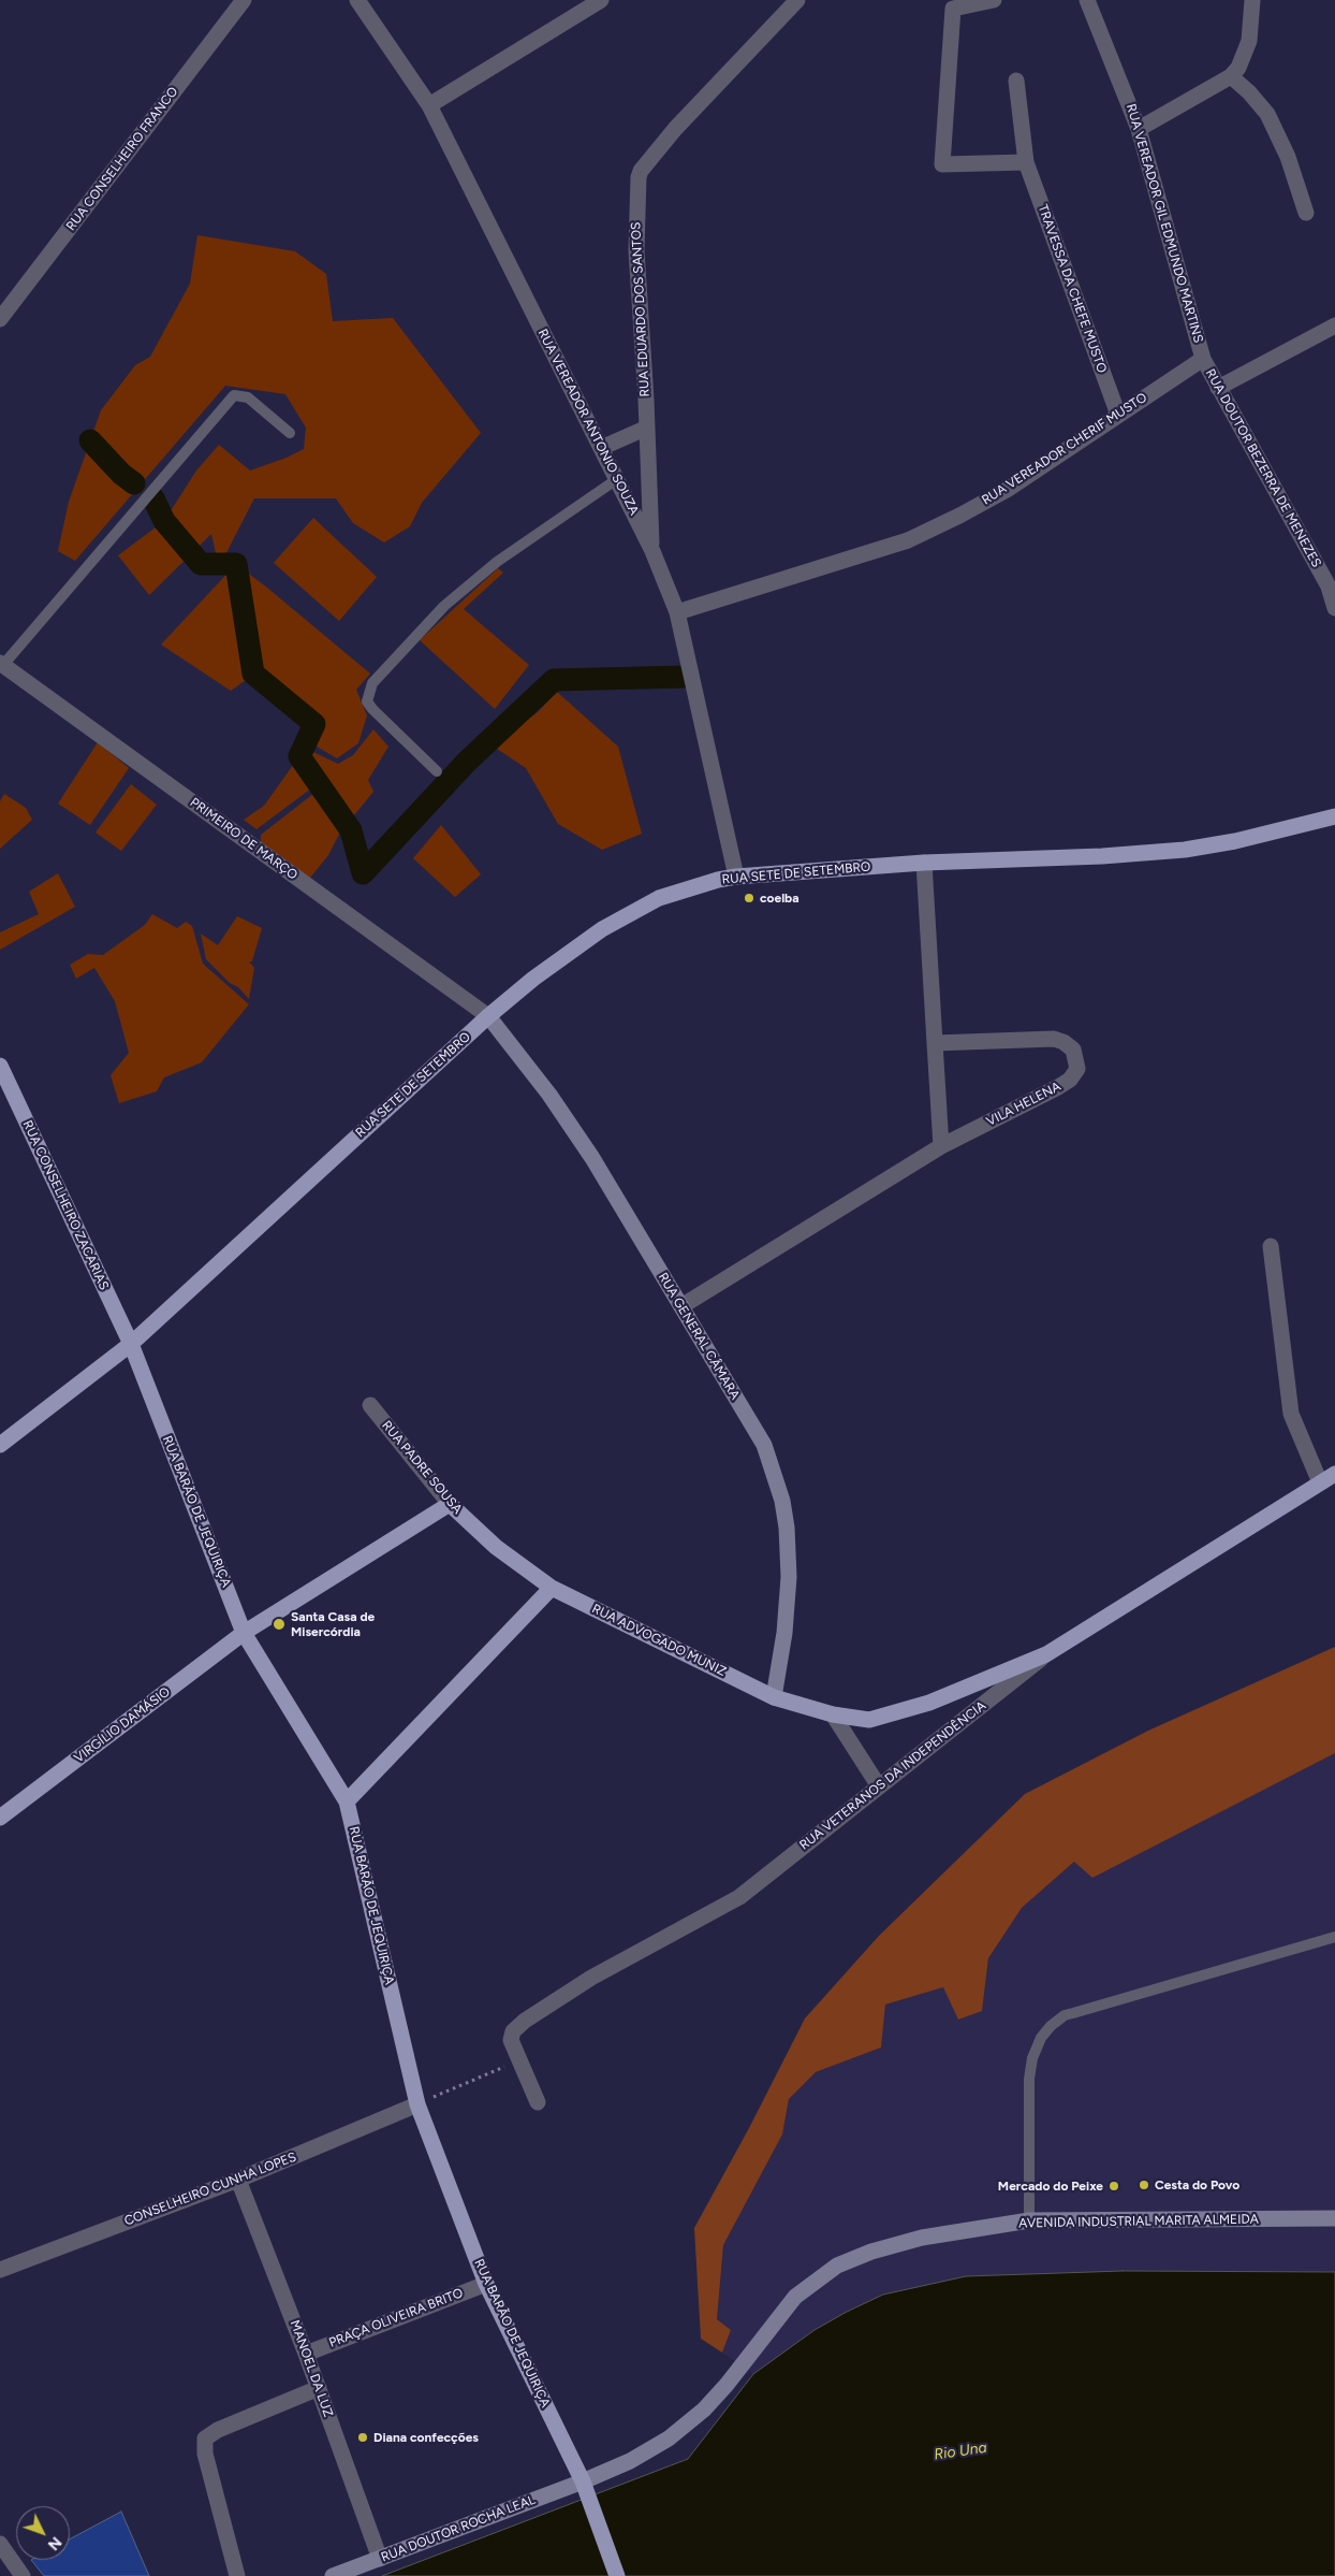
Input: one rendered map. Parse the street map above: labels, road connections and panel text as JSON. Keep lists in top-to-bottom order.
{
  "streets": {
    "main road": [
      "RUA SETE DE SETEMBRO",
      "RUA CONSELHEIRO ZACARIAS",
      "RUA PADRE SOUSA",
      "RUA BARÃO DE JEQUIRIÇA",
      "RUA ADVOGADO MUNIZ",
      "VIRGÍLIO DAMÁSIO",
      "RUA VETERANOS DA INDEPENDÊNCIA"
    ],
    "street": [
      "RUA CONSELHEIRO FRANCO",
      "RUA VEREADOR GIL EDMUNDO MARTINS",
      "TRAVESSA DA CHEFE MUSTO",
      "RUA EDUARDO DOS SANTOS",
      "RUA VEREADOR ANTONIO SOUZA",
      "RUA VEREADOR CHERIF MUSTO",
      "RUA DOUTOR BEZERRA DE MENEZES",
      "PRIMEIRO DE MARÇO",
      "VILA HELENA",
      "RUA GENERAL CÂMARA",
      "CONSELHEIRO CUNHA LOPES",
      "AVENIDA INDUSTRIAL MARITA ALMEIDA",
      "PRAÇA OLIVEIRA BRITO",
      "MANOEL DA LUZ",
      "RUA DOUTOR ROCHA LEAL"
    ]
  },
  "crossings": [
    ["RUA VEREADOR GIL EDMUNDO MARTINS", "RUA VEREADOR CHERIF MUSTO"],
    ["RUA VEREADOR GIL EDMUNDO MARTINS", "RUA DOUTOR BEZERRA DE MENEZES"],
    ["TRAVESSA DA CHEFE MUSTO", "RUA VEREADOR CHERIF MUSTO"],
    ["RUA EDUARDO DOS SANTOS", "RUA VEREADOR ANTONIO SOUZA"],
    ["RUA VEREADOR ANTONIO SOUZA", "RUA VEREADOR CHERIF MUSTO"],
    ["RUA VEREADOR ANTONIO SOUZA", "RUA SETE DE SETEMBRO"],
    ["RUA VEREADOR CHERIF MUSTO", "RUA DOUTOR BEZERRA DE MENEZES"],
    ["PRIMEIRO DE MARÇO", "RUA SETE DE SETEMBRO"],
    ["PRIMEIRO DE MARÇO", "RUA GENERAL CÂMARA"],
    ["RUA SETE DE SETEMBRO", "RUA CONSELHEIRO ZACARIAS"],
    ["RUA SETE DE SETEMBRO", "RUA GENERAL CÂMARA"],
    ["RUA SETE DE SETEMBRO", "RUA BARÃO DE JEQUIRIÇA"],
    ["VILA HELENA", "RUA GENERAL CÂMARA"],
    ["RUA CONSELHEIRO ZACARIAS", "RUA BARÃO DE JEQUIRIÇA"],
    ["RUA GENERAL CÂMARA", "RUA ADVOGADO MUNIZ"],
    ["RUA PADRE SOUSA", "RUA ADVOGADO MUNIZ"],
    ["RUA PADRE SOUSA", "VIRGÍLIO DAMÁSIO"],
    ["RUA BARÃO DE JEQUIRIÇA", "VIRGÍLIO DAMÁSIO"],
    ["RUA BARÃO DE JEQUIRIÇA", "CONSELHEIRO CUNHA LOPES"],
    ["RUA BARÃO DE JEQUIRIÇA", "AVENIDA INDUSTRIAL MARITA ALMEIDA"],
    ["RUA BARÃO DE JEQUIRIÇA", "PRAÇA OLIVEIRA BRITO"],
    ["RUA BARÃO DE JEQUIRIÇA", "RUA DOUTOR ROCHA LEAL"],
    ["RUA ADVOGADO MUNIZ", "RUA VETERANOS DA INDEPENDÊNCIA"],
    ["CONSELHEIRO CUNHA LOPES", "MANOEL DA LUZ"],
    ["AVENIDA INDUSTRIAL MARITA ALMEIDA", "RUA DOUTOR ROCHA LEAL"],
    ["PRAÇA OLIVEIRA BRITO", "MANOEL DA LUZ"],
    ["MANOEL DA LUZ", "RUA DOUTOR ROCHA LEAL"]
  ],
  "water": ["Rio Una"],
  "places": [
    "coelba",
    "Santa Casa de Misercórdia",
    "Cesta do Povo",
    "Mercado do Peixe",
    "Diana confecções"
  ],
  "north": "bottom right"
}
